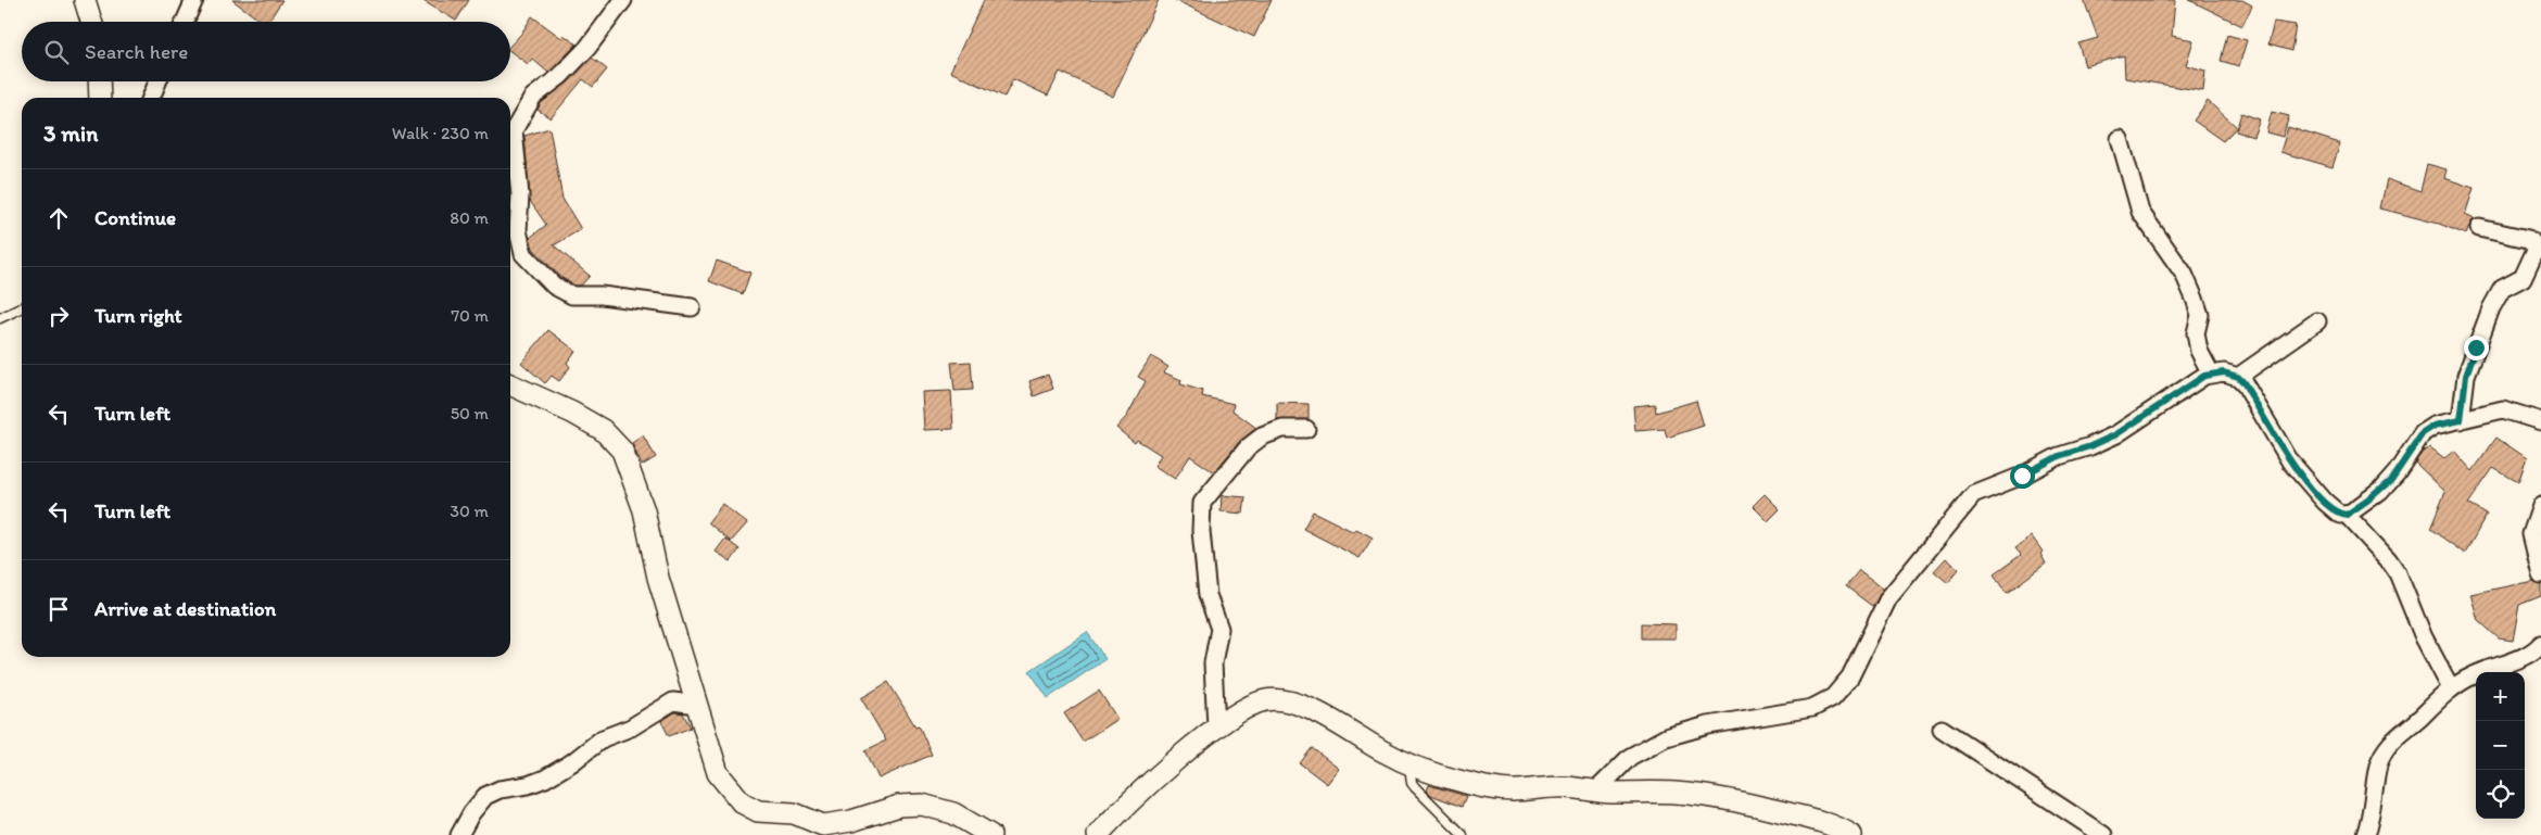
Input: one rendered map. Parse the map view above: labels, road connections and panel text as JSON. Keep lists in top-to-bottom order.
{
  "page": {
    "search": "Search here",
    "heading": ["3 min", "Walk · 230 m"],
    "list": [
      ["Continue", "80 m"],
      ["Turn right", "70 m"],
      ["Turn left", "50 m"],
      ["Turn left", "30 m"],
      "Arrive at destination"
    ],
    "map_buttons": ["+", "−"]
  }
}
